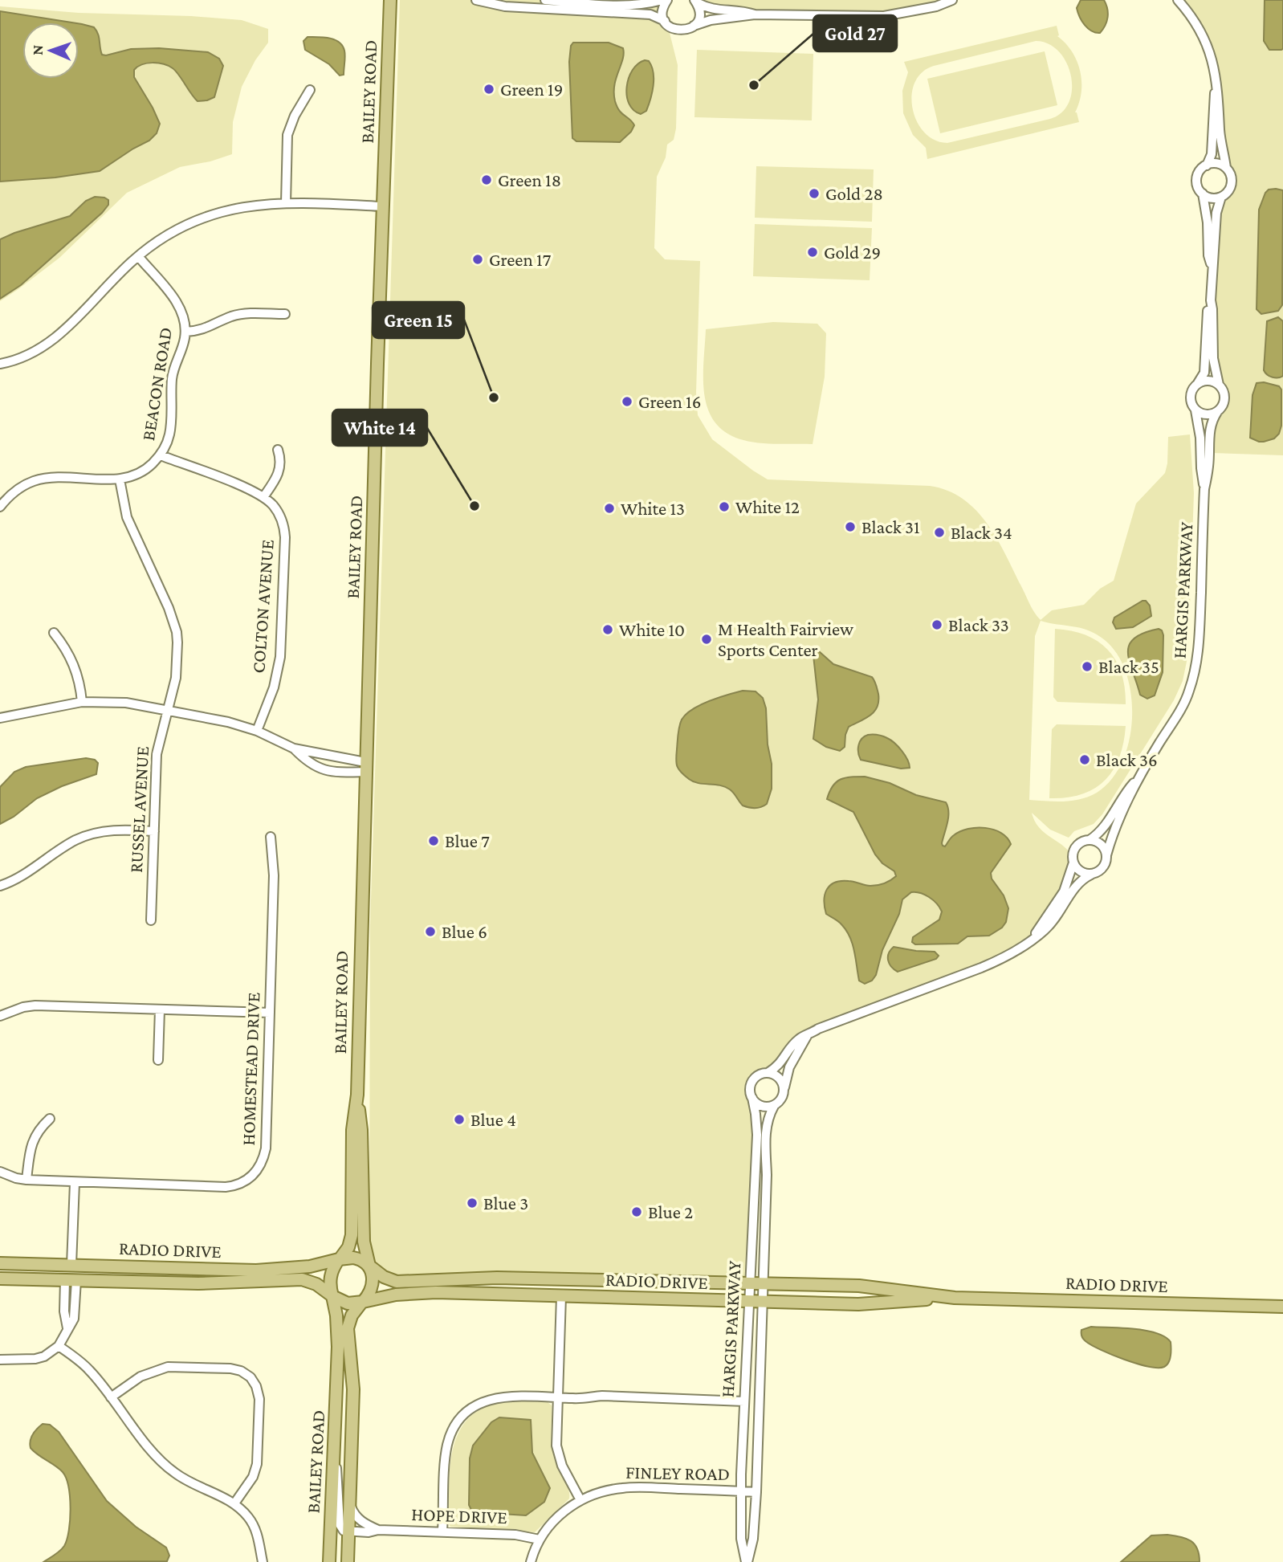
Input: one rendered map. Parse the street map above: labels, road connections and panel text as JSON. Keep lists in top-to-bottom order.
{
  "streets": {
    "main road": ["BAILEY ROAD", "RADIO DRIVE"],
    "street": [
      "BEACON ROAD",
      "HARGIS PARKWAY",
      "COLTON AVENUE",
      "RUSSEL AVENUE",
      "HOMESTEAD DRIVE",
      "FINLEY ROAD",
      "HOPE DRIVE"
    ]
  },
  "crossings": [
    ["BAILEY ROAD", "RADIO DRIVE"],
    ["BAILEY ROAD", "HOPE DRIVE"],
    ["BEACON ROAD", "COLTON AVENUE"],
    ["BEACON ROAD", "RUSSEL AVENUE"],
    ["HARGIS PARKWAY", "RADIO DRIVE"],
    ["HARGIS PARKWAY", "FINLEY ROAD"],
    ["FINLEY ROAD", "HOPE DRIVE"]
  ],
  "places": [
    "Gold 27",
    "Green 19",
    "Green 18",
    "Gold 28",
    "Gold 29",
    "Green 17",
    "Green 15",
    "Green 16",
    "White 14",
    "White 12",
    "White 13",
    "Black 31",
    "Black 34",
    "Black 33",
    "White 10",
    "M Health Fairview Sports Center",
    "Black 35",
    "Black 36",
    "Blue 7",
    "Blue 6",
    "Blue 4",
    "Blue 3",
    "Blue 2"
  ],
  "north": "left"
}
